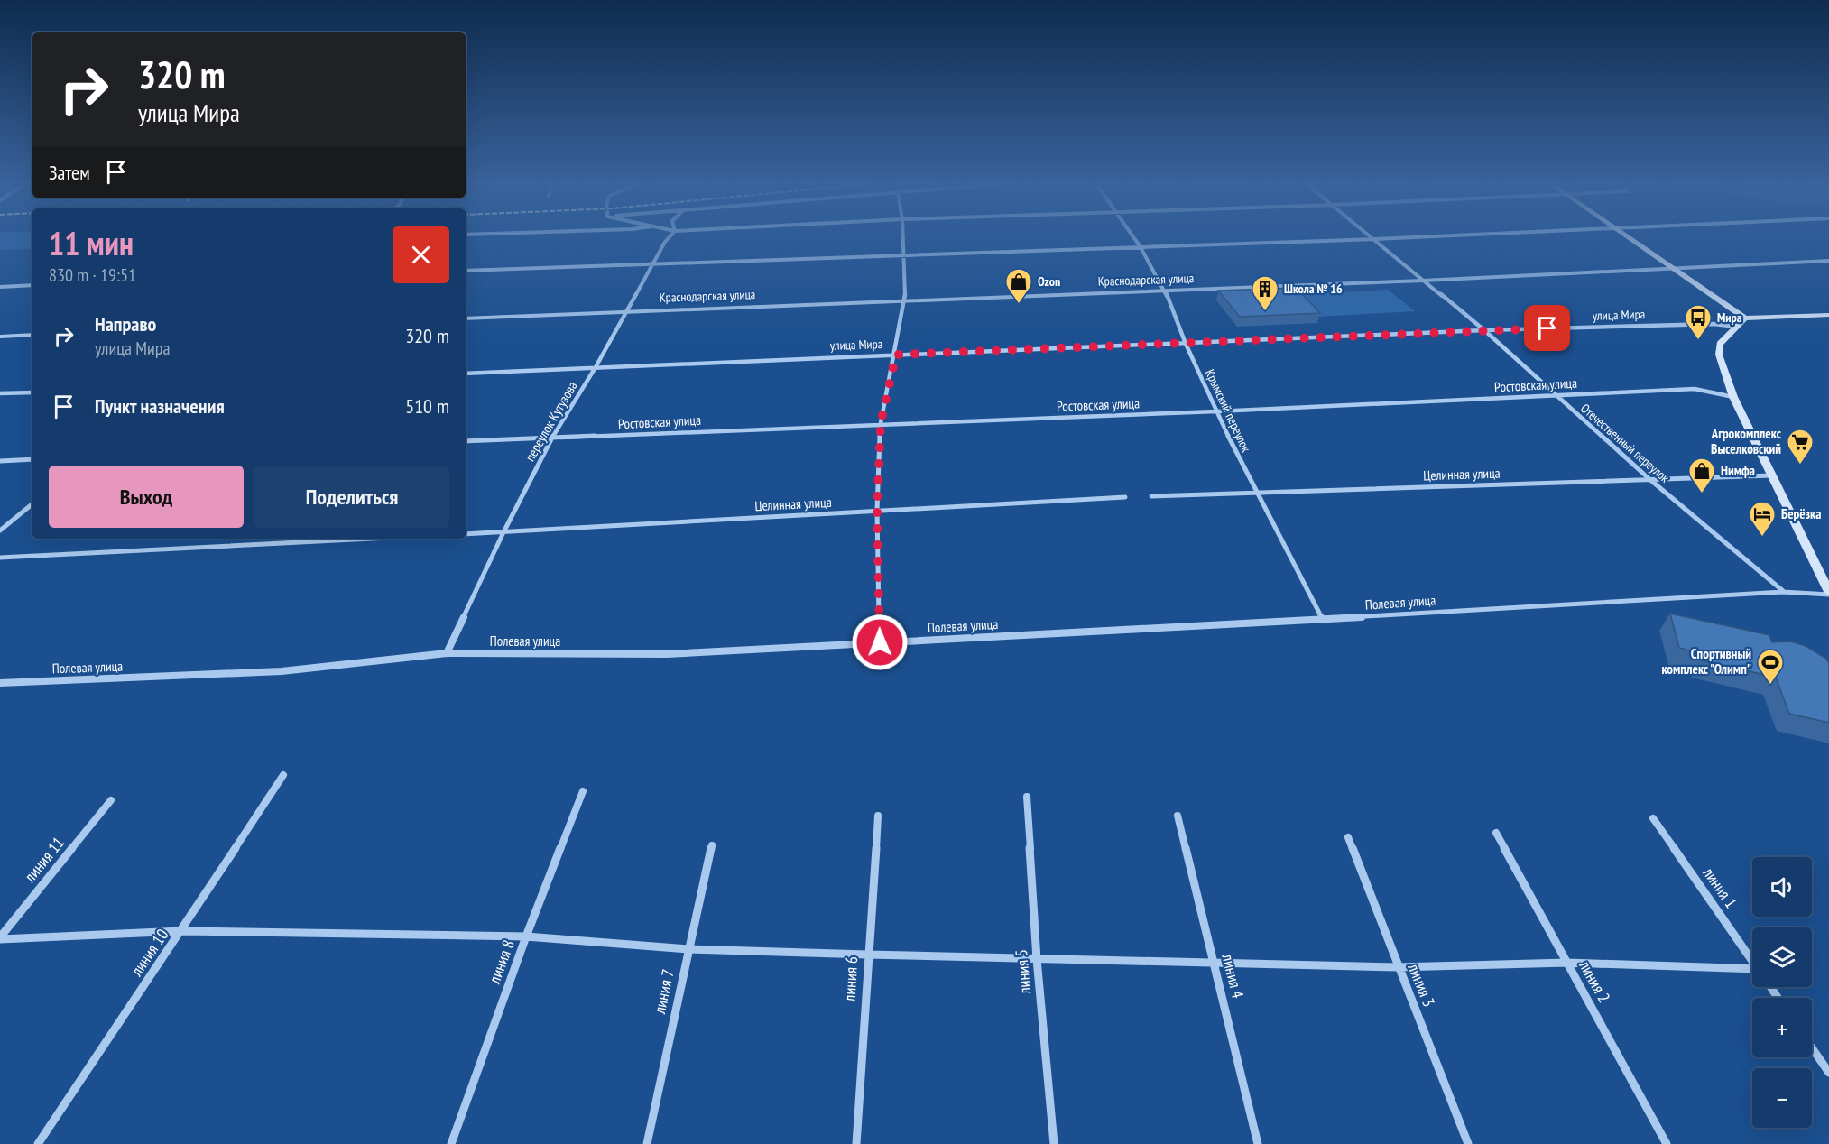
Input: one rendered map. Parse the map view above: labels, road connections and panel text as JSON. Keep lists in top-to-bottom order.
{
  "streets": {
    "street": [
      "Краснодарская улица",
      "улица Мира",
      "Ростовская улица",
      "Крымский переулок",
      "переулок Кутузова",
      "Отечественный переулок",
      "Целинная улица",
      "Полевая улица",
      "линия 11",
      "линия 1",
      "линия 10",
      "линия 8",
      "линия 5",
      "линия 4",
      "линия 6",
      "линия 2",
      "линия 3",
      "линия 7"
    ]
  },
  "crossings": [
    ["Краснодарская улица", "Крымский переулок"],
    ["Краснодарская улица", "переулок Кутузова"],
    ["Краснодарская улица", "Отечественный переулок"],
    ["улица Мира", "Крымский переулок"],
    ["улица Мира", "переулок Кутузова"],
    ["улица Мира", "Отечественный переулок"],
    ["Ростовская улица", "Крымский переулок"],
    ["Ростовская улица", "переулок Кутузова"],
    ["Ростовская улица", "Отечественный переулок"],
    ["Крымский переулок", "Целинная улица"],
    ["Крымский переулок", "Полевая улица"],
    ["переулок Кутузова", "Целинная улица"],
    ["переулок Кутузова", "Полевая улица"],
    ["Отечественный переулок", "Целинная улица"],
    ["Отечественный переулок", "Полевая улица"]
  ],
  "places": {
    "shop": ["Ozon", "Нимфа"],
    "building": ["Школа № 16"],
    "bus stop": ["Мира"],
    "supermarket": ["Агрокомплекс Выселковский"],
    "hotel": ["Берёзка"],
    "sports": ["Спортивный комплекс \"Олимп\""]
  },
  "page": {
    "turn": ["320 m", "улица Мира"],
    "then": "Затем",
    "heading": ["11 мин", "830 m · 19:51"],
    "list": [
      {
        "name": "Направо",
        "note": "улица Мира",
        "value": "320 m"
      },
      {
        "name": "Пункт назначения",
        "value": "510 m"
      }
    ],
    "buttons": ["Выход", "Поделиться"],
    "map_buttons": ["+", "−"]
  }
}
